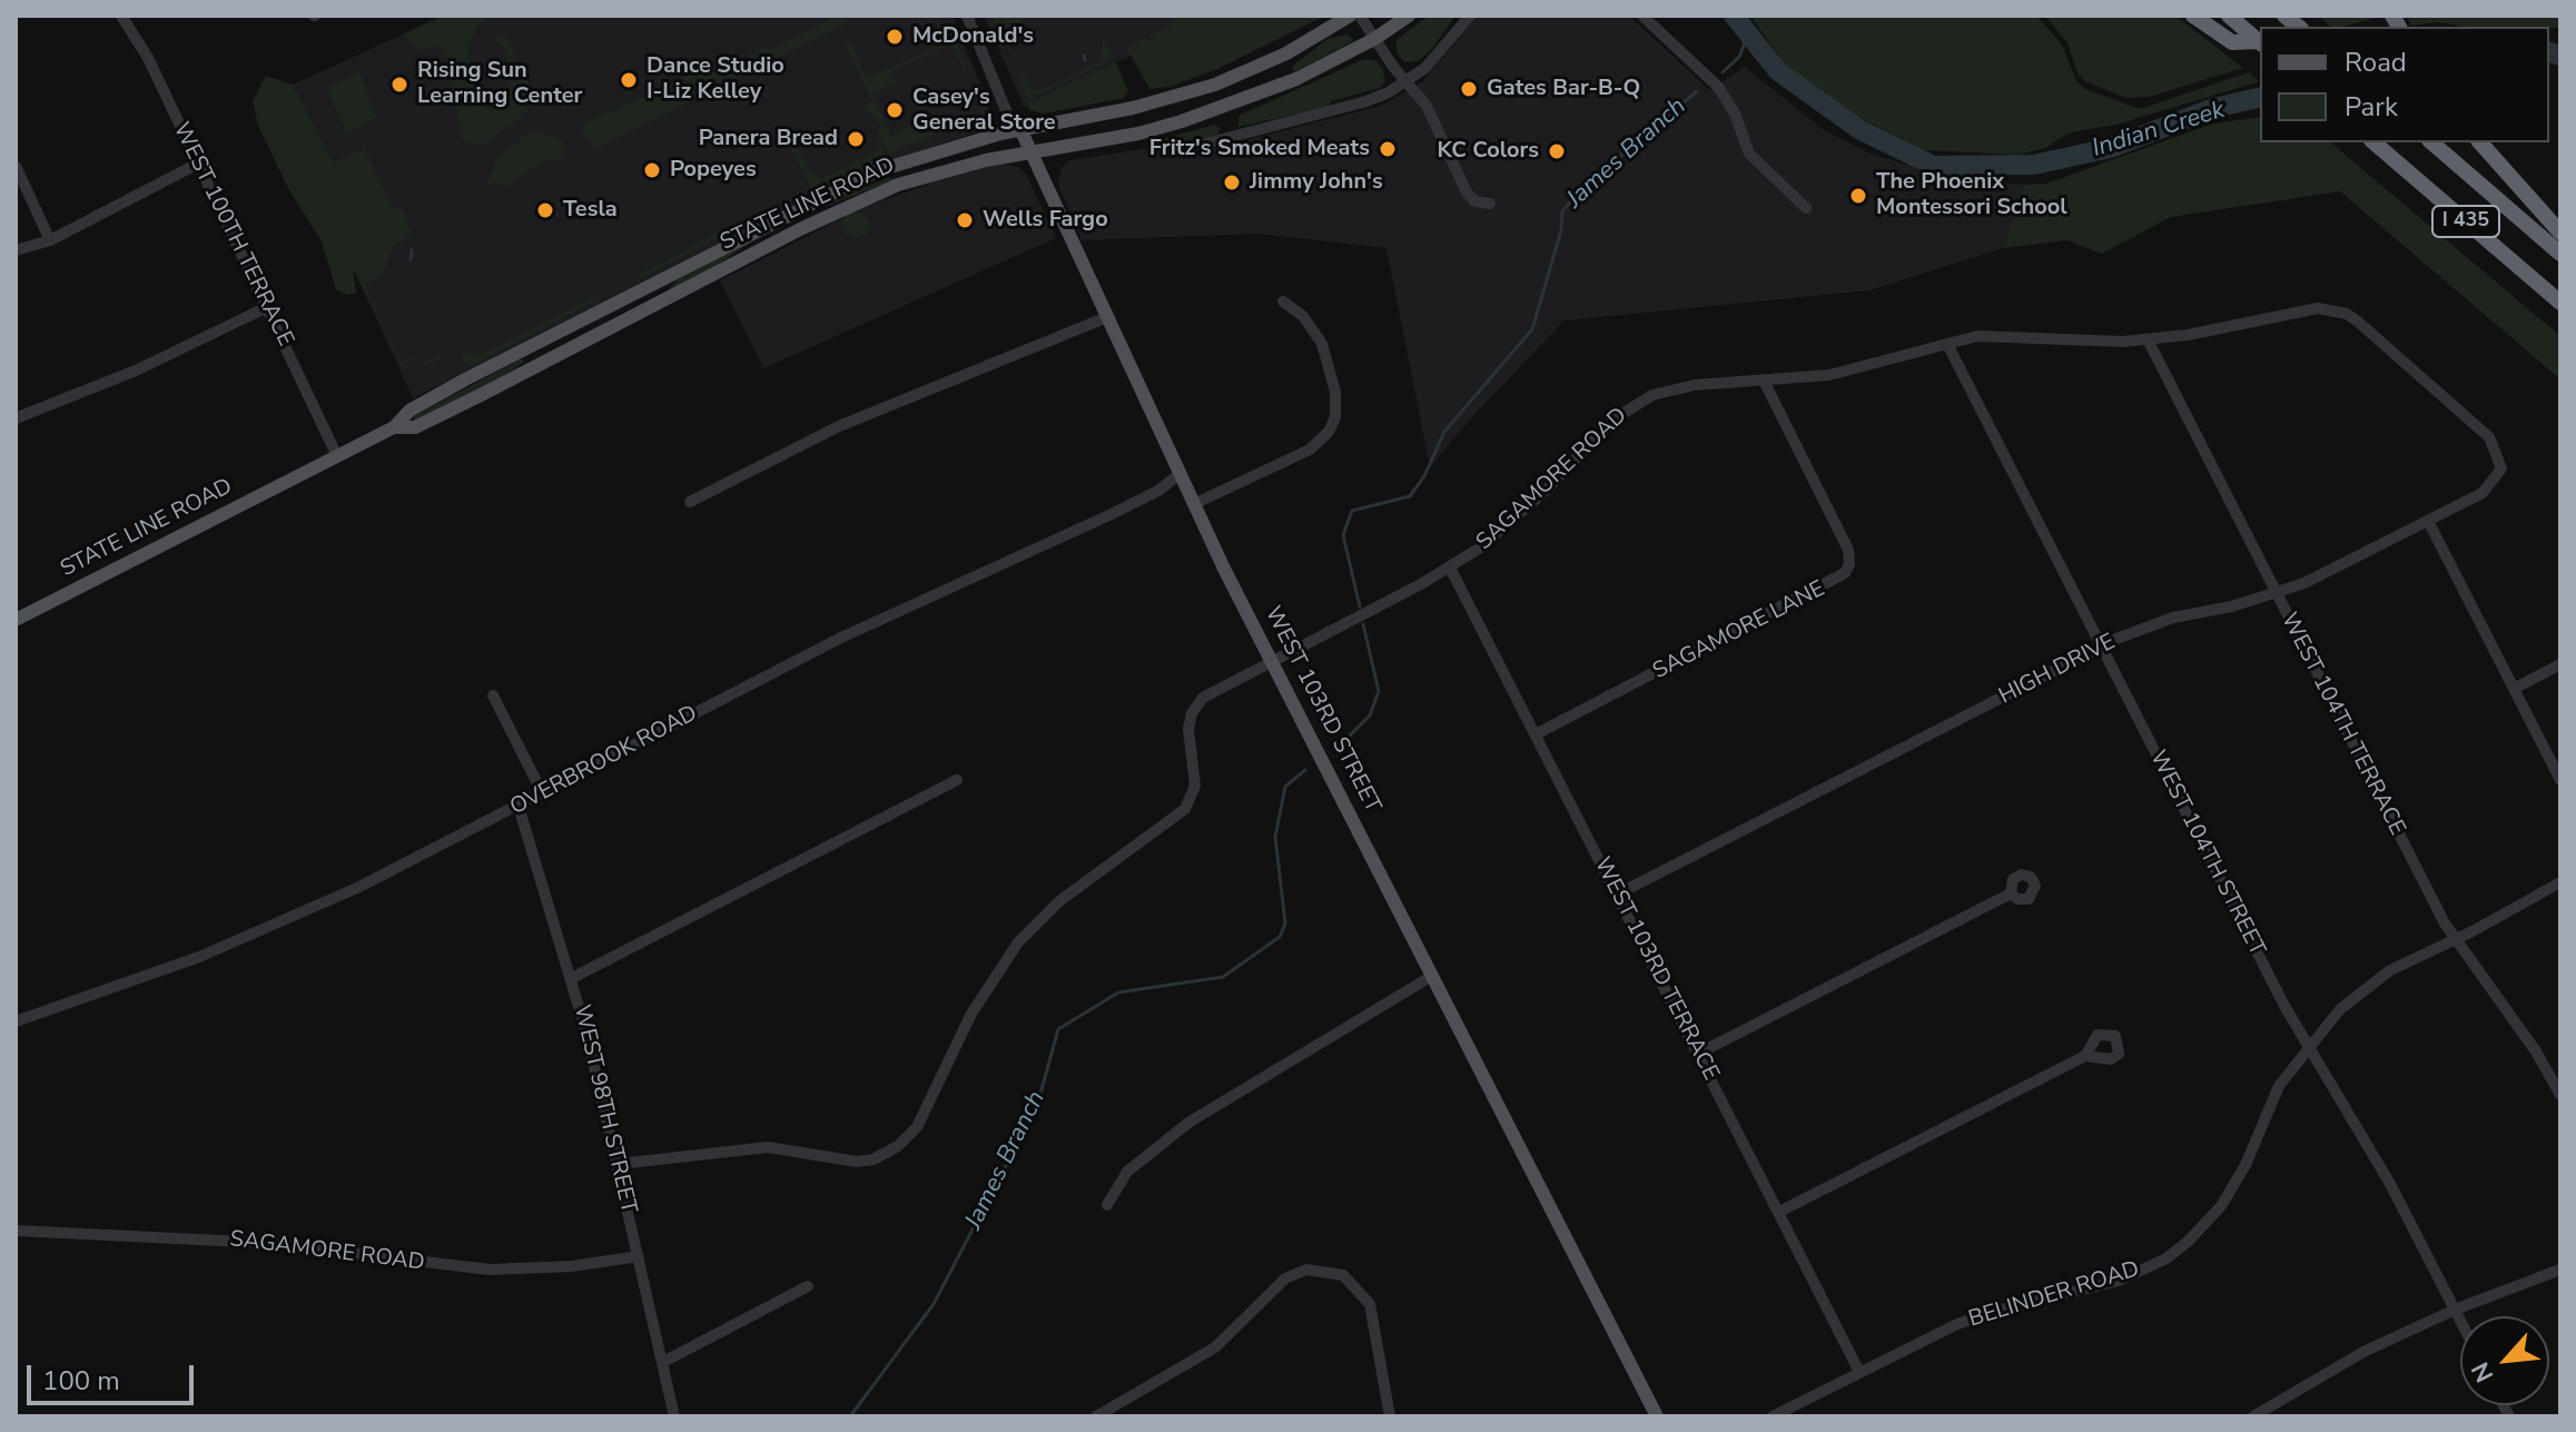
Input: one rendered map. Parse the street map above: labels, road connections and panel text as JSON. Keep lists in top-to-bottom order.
{
  "streets": {
    "highway": ["I 435"],
    "main road": ["STATE LINE ROAD", "WEST 103RD STREET"],
    "street": [
      "WEST 100TH TERRACE",
      "SAGAMORE ROAD",
      "SAGAMORE LANE",
      "HIGH DRIVE",
      "WEST 104TH TERRACE",
      "OVERBROOK ROAD",
      "WEST 104TH STREET",
      "WEST 103RD TERRACE",
      "WEST 98TH STREET",
      "BELINDER ROAD"
    ]
  },
  "crossings": [
    ["STATE LINE ROAD", "WEST 100TH TERRACE"],
    ["STATE LINE ROAD", "WEST 103RD STREET"],
    ["SAGAMORE ROAD", "SAGAMORE LANE"],
    ["SAGAMORE ROAD", "HIGH DRIVE"],
    ["SAGAMORE ROAD", "WEST 103RD STREET"],
    ["SAGAMORE ROAD", "WEST 104TH TERRACE"],
    ["SAGAMORE ROAD", "WEST 104TH STREET"],
    ["SAGAMORE ROAD", "WEST 103RD TERRACE"],
    ["SAGAMORE ROAD", "WEST 98TH STREET"],
    ["SAGAMORE LANE", "WEST 103RD TERRACE"],
    ["HIGH DRIVE", "WEST 104TH TERRACE"],
    ["HIGH DRIVE", "WEST 104TH STREET"],
    ["HIGH DRIVE", "WEST 103RD TERRACE"],
    ["WEST 103RD STREET", "OVERBROOK ROAD"],
    ["WEST 104TH TERRACE", "BELINDER ROAD"],
    ["OVERBROOK ROAD", "WEST 98TH STREET"],
    ["WEST 104TH STREET", "BELINDER ROAD"],
    ["WEST 103RD TERRACE", "BELINDER ROAD"]
  ],
  "water": ["Indian Creek", "James Branch"],
  "places": [
    "McDonald's",
    "Dance Studio I-Liz Kelley",
    "Rising Sun Learning Center",
    "Gates Bar-B-Q",
    "Casey's General Store",
    "Panera Bread",
    "Fritz's Smoked Meats",
    "KC Colors",
    "Popeyes",
    "Jimmy John's",
    "The Phoenix Montessori School",
    "Tesla",
    "Wells Fargo"
  ],
  "legend": ["Road", "Park"],
  "scale_bar": "100 m",
  "north": "bottom left"
}
